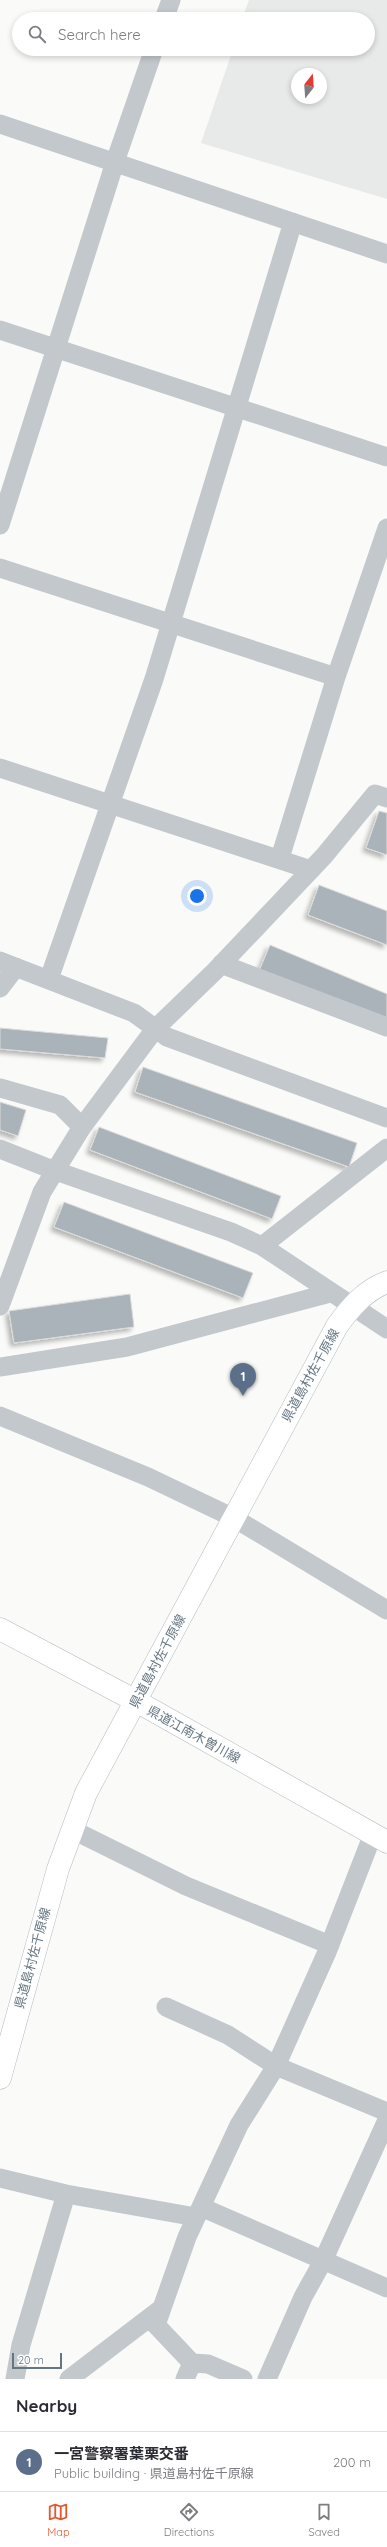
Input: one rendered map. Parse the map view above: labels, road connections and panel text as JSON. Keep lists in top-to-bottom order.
{
  "streets": {
    "main road": ["県道島村佐千原線", "県道江南木曽川線"]
  },
  "crossings": [
    ["県道島村佐千原線", "県道江南木曽川線"]
  ],
  "scale_bar": "20 m",
  "north": "top",
  "page": {
    "search": "Search here",
    "pins": "1",
    "scale": "20 m",
    "heading": "Nearby",
    "list": [
      {
        "mark": "1",
        "name": "一宮警察署葉栗交番",
        "note": "Public building · 県道島村佐千原線",
        "value": "200 m"
      }
    ],
    "nav": ["Map", "Directions", "Saved"]
  }
}
